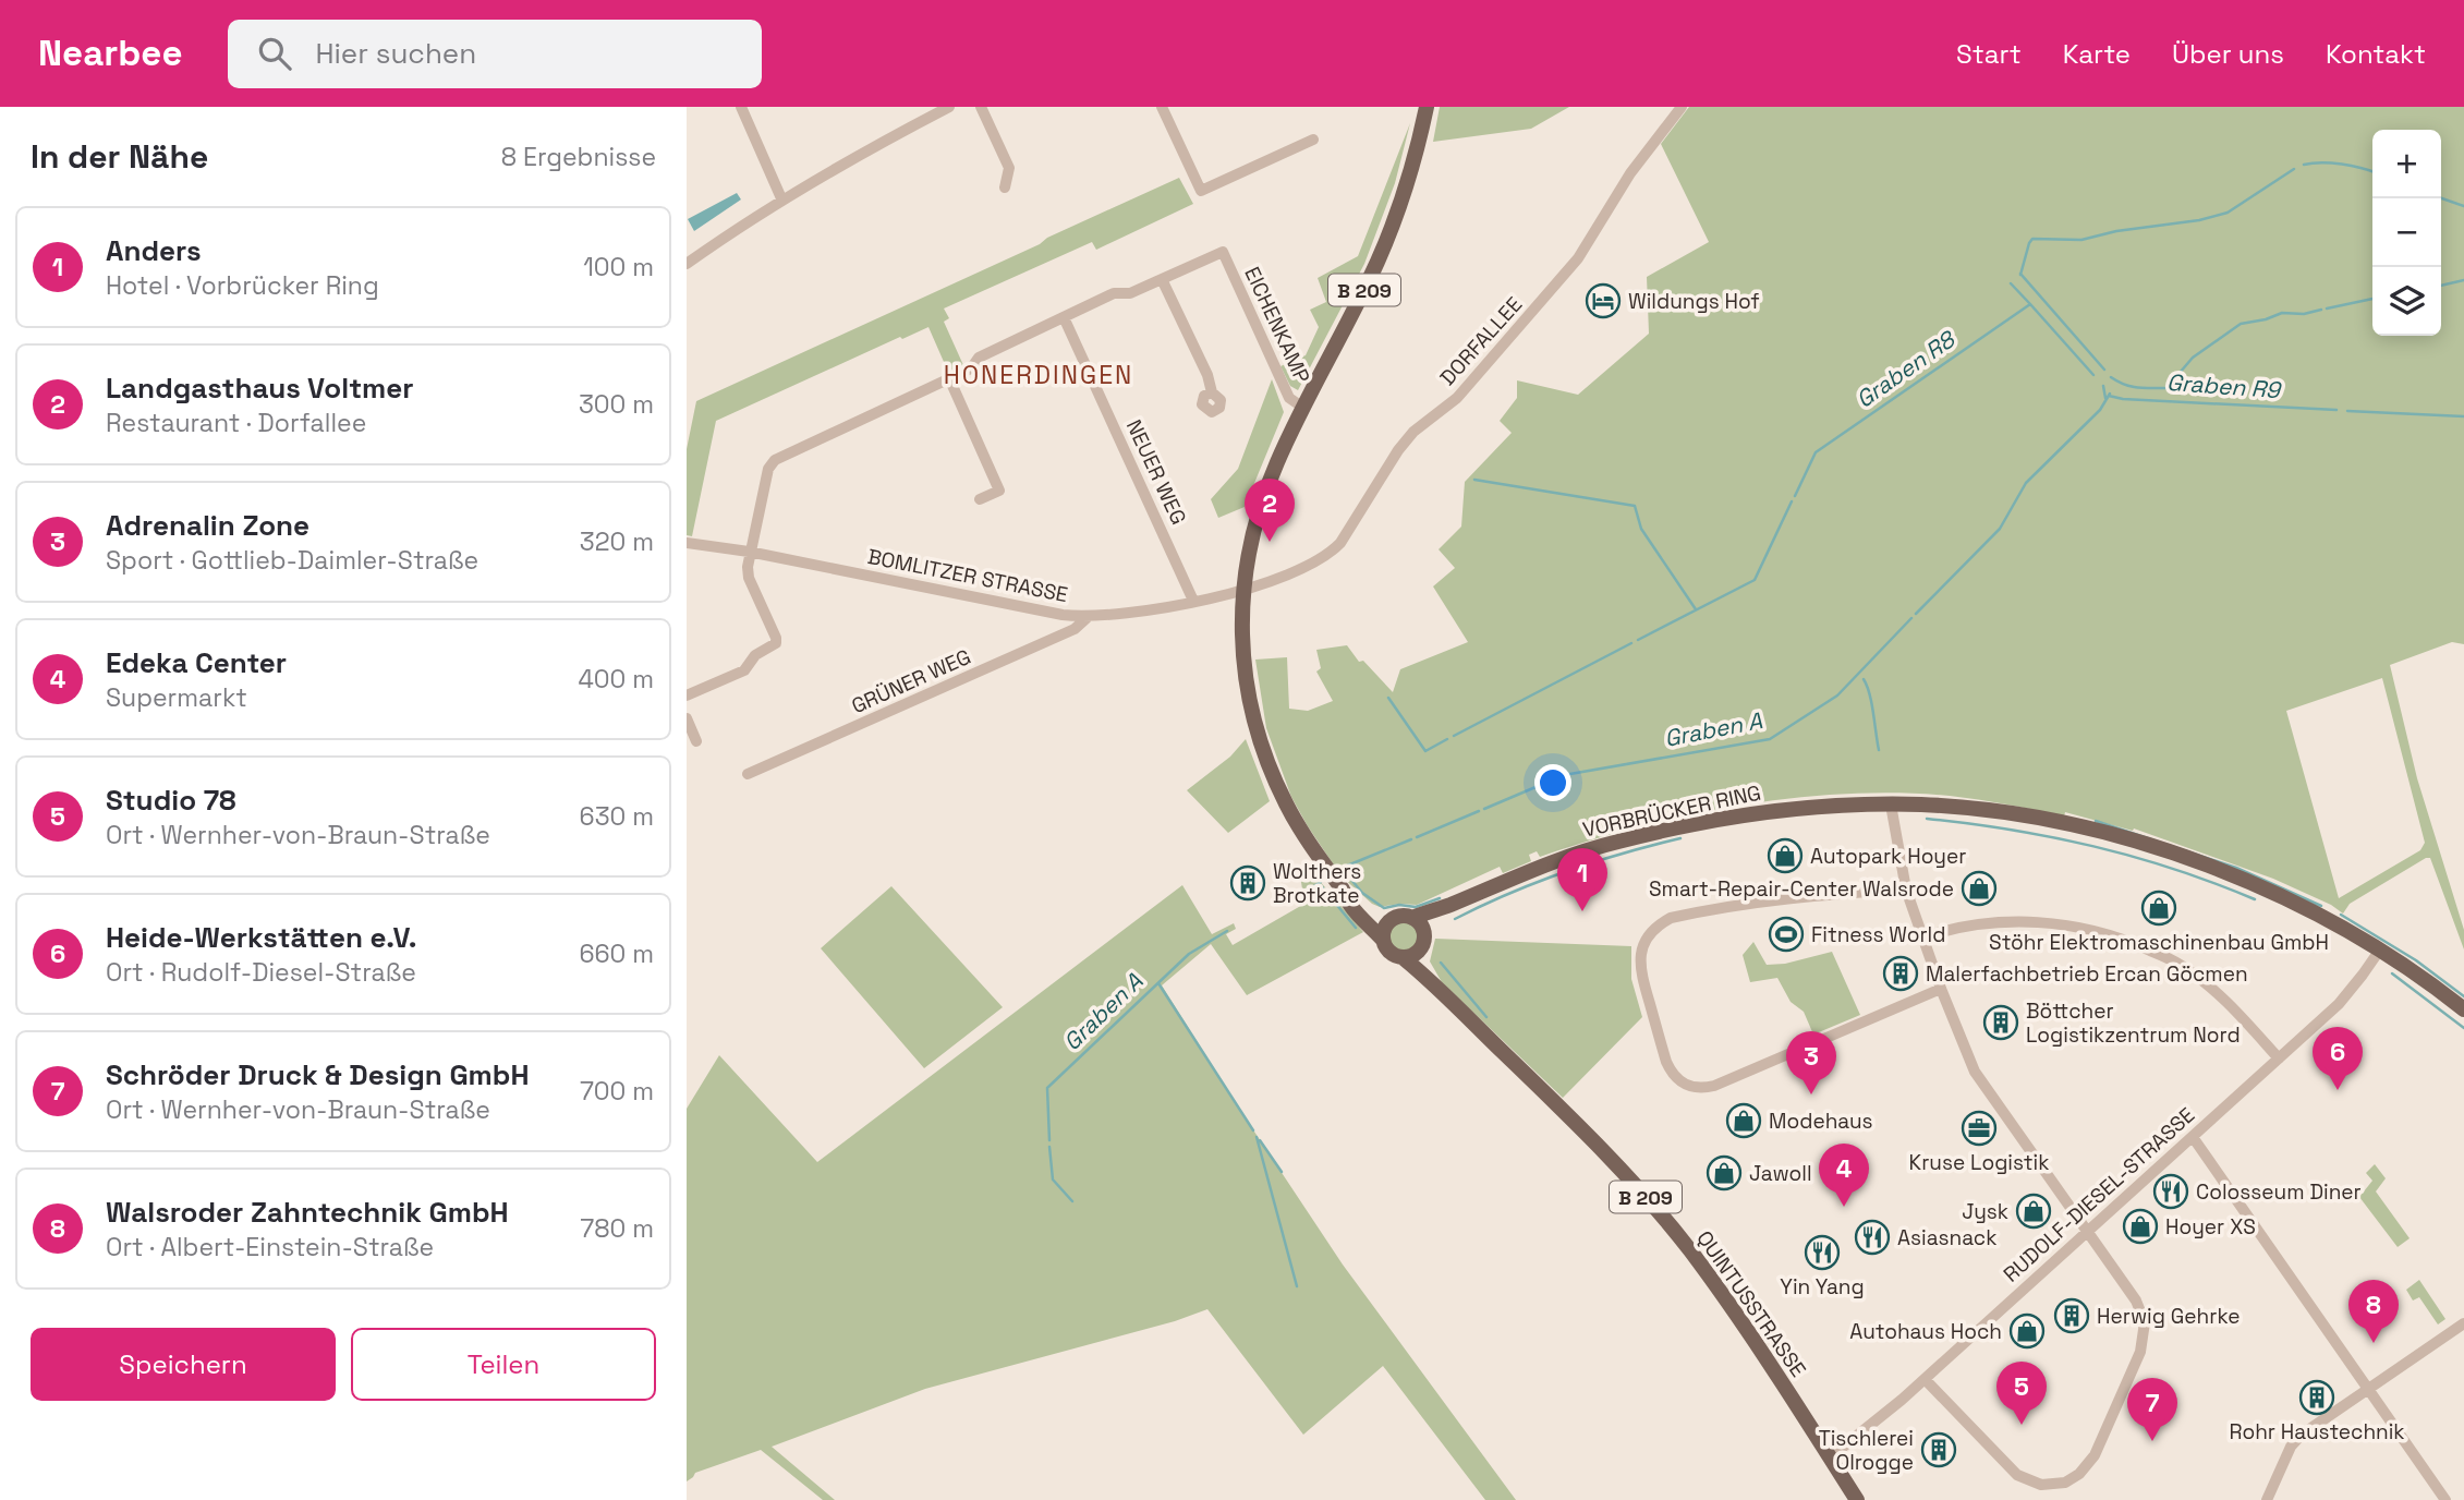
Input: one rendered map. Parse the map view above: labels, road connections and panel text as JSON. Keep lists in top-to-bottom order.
{
  "streets": {
    "main road": ["B 209", "VORBRÜCKER RING", "QUINTUSSTRASSE"],
    "street": [
      "EICHENKAMP",
      "DORFALLEE",
      "NEUER WEG",
      "BOMLITZER STRASSE",
      "GRÜNER WEG",
      "RUDOLF-DIESEL-STRASSE"
    ]
  },
  "crossings": [
    ["B 209", "EICHENKAMP"],
    ["B 209", "DORFALLEE"],
    ["B 209", "BOMLITZER STRASSE"],
    ["B 209", "VORBRÜCKER RING"],
    ["B 209", "QUINTUSSTRASSE"],
    ["DORFALLEE", "BOMLITZER STRASSE"],
    ["NEUER WEG", "BOMLITZER STRASSE"],
    ["BOMLITZER STRASSE", "GRÜNER WEG"],
    ["VORBRÜCKER RING", "RUDOLF-DIESEL-STRASSE"],
    ["VORBRÜCKER RING", "QUINTUSSTRASSE"],
    ["RUDOLF-DIESEL-STRASSE", "QUINTUSSTRASSE"]
  ],
  "districts": ["HONERDINGEN"],
  "water": ["Graben R8", "Graben R9", "Graben A"],
  "places": {
    "hotel": ["Wildungs Hof"],
    "shop": [
      "Autopark Hoyer",
      "Smart-Repair-Center Walsrode",
      "Stöhr Elektromaschinenbau GmbH",
      "Modehaus",
      "Jawoll",
      "Jysk",
      "Hoyer XS",
      "Autohaus Hoch"
    ],
    "building": [
      "Wolthers Brotkate",
      "Malerfachbetrieb Ercan Göcmen",
      "Böttcher Logistikzentrum Nord",
      "Herwig Gehrke",
      "Rohr Haustechnik",
      "Tischlerei Olrogge"
    ],
    "sports": ["Fitness World"],
    "office": ["Kruse Logistik"],
    "restaurant": ["Colosseum Diner", "Asiasnack", "Yin Yang"]
  },
  "page": {
    "header": "Nearbee",
    "search": "Hier suchen",
    "nav": [
      "Start",
      "Karte",
      "Über uns",
      "Kontakt"
    ],
    "heading": ["In der Nähe", "8 Ergebnisse"],
    "map_buttons": ["+", "−"],
    "list": [
      {
        "mark": "1",
        "name": "Anders",
        "note": "Hotel · Vorbrücker Ring",
        "value": "100 m"
      },
      {
        "mark": "2",
        "name": "Landgasthaus Voltmer",
        "note": "Restaurant · Dorfallee",
        "value": "300 m"
      },
      {
        "mark": "3",
        "name": "Adrenalin Zone",
        "note": "Sport · Gottlieb-Daimler-Straße",
        "value": "320 m"
      },
      {
        "mark": "4",
        "name": "Edeka Center",
        "note": "Supermarkt",
        "value": "400 m"
      },
      {
        "mark": "5",
        "name": "Studio 78",
        "note": "Ort · Wernher-von-Braun-Straße",
        "value": "630 m"
      },
      {
        "mark": "6",
        "name": "Heide-Werkstätten e.V.",
        "note": "Ort · Rudolf-Diesel-Straße",
        "value": "660 m"
      },
      {
        "mark": "7",
        "name": "Schröder Druck & Design GmbH",
        "note": "Ort · Wernher-von-Braun-Straße",
        "value": "700 m"
      },
      {
        "mark": "8",
        "name": "Walsroder Zahntechnik GmbH",
        "note": "Ort · Albert-Einstein-Straße",
        "value": "780 m"
      }
    ],
    "pins": [
      "2",
      "1",
      "6",
      "3",
      "4",
      "8",
      "5",
      "7"
    ],
    "buttons": ["Speichern", "Teilen"]
  }
}
